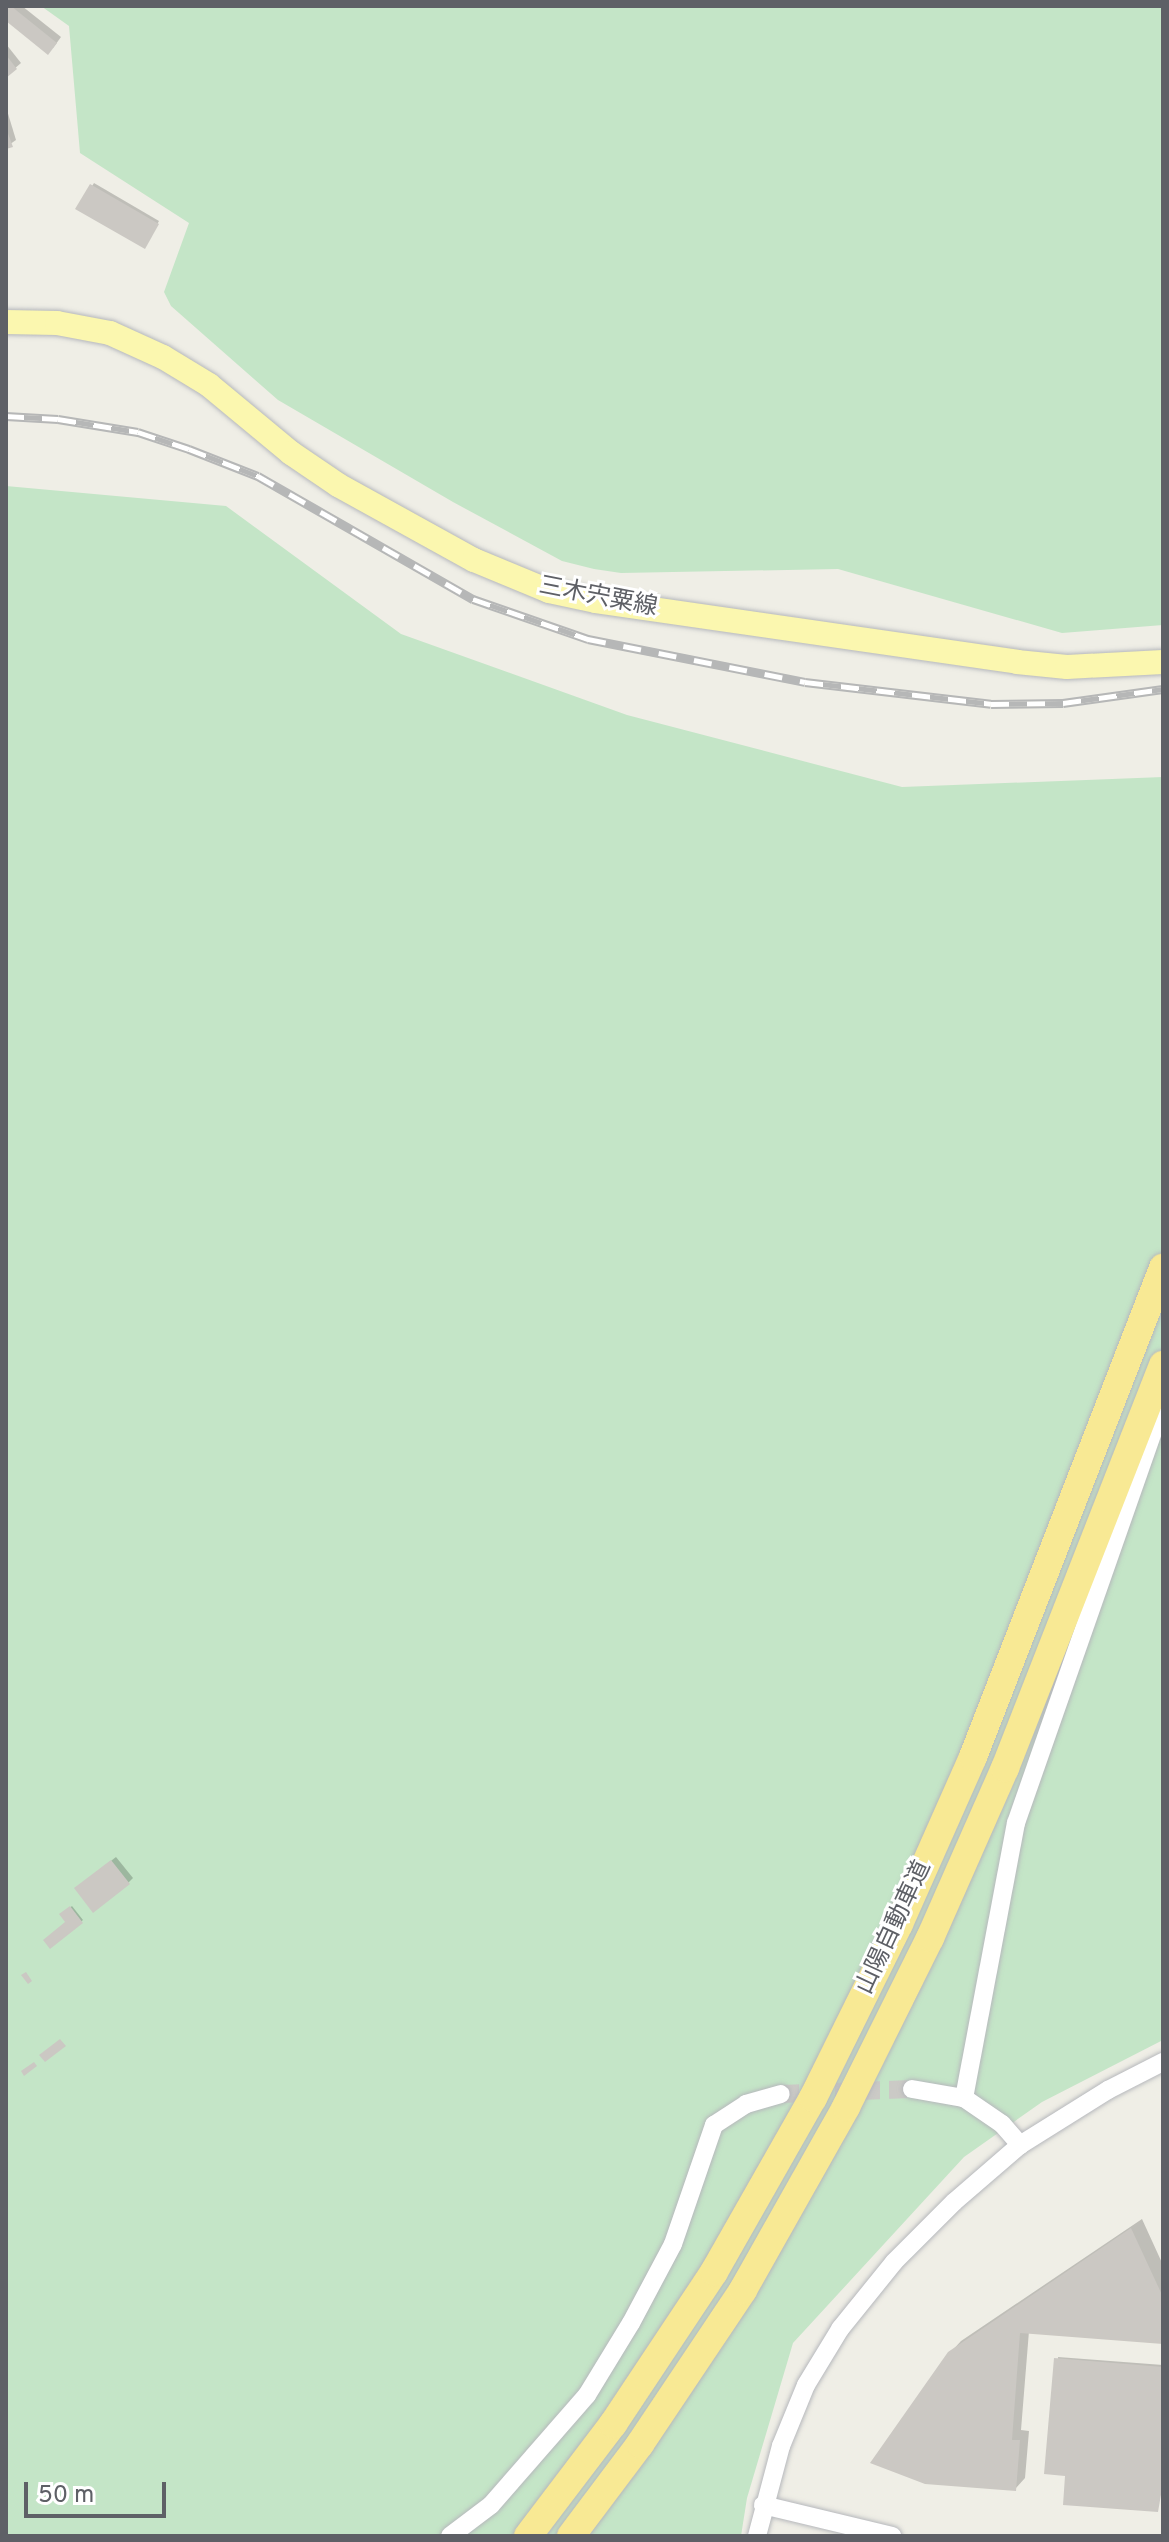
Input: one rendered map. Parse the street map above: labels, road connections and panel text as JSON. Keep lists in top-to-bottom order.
{
  "streets": {
    "highway": ["山陽自動車道"],
    "main road": ["三木宍粟線"]
  },
  "scale_bar": "50 m"
}
